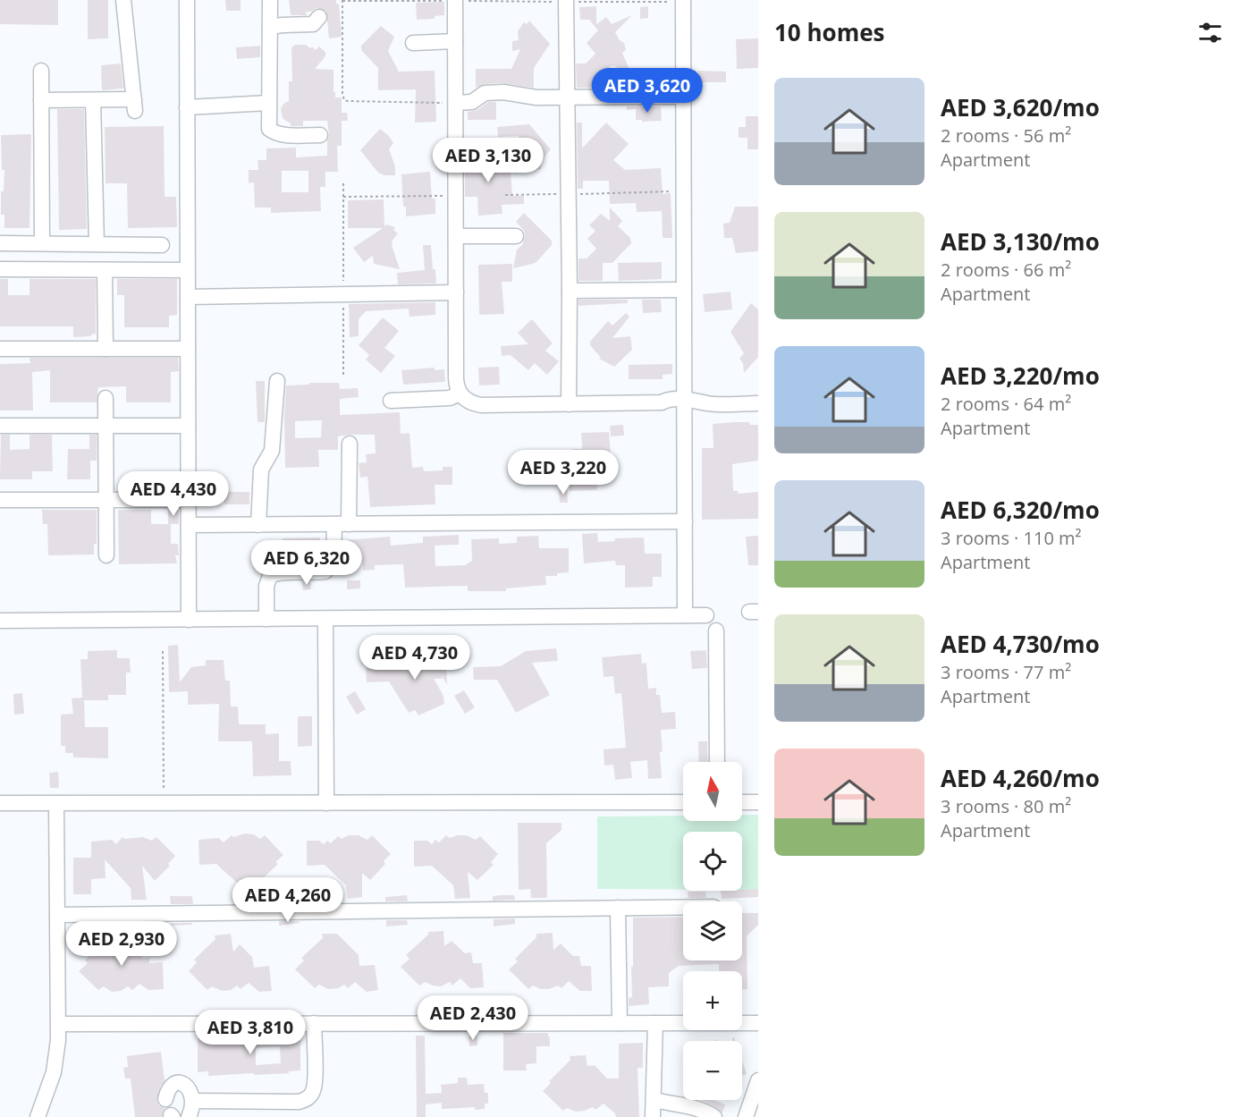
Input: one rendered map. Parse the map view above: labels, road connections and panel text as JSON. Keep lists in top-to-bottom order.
{
  "north": "top",
  "page": {
    "heading": "10 homes",
    "list": [
      {
        "name": "AED 3,620/mo",
        "note": "2 rooms · 56 m² · Apartment"
      },
      {
        "name": "AED 3,130/mo",
        "note": "2 rooms · 66 m² · Apartment"
      },
      {
        "name": "AED 3,220/mo",
        "note": "2 rooms · 64 m² · Apartment"
      },
      {
        "name": "AED 6,320/mo",
        "note": "3 rooms · 110 m² · Apartment"
      },
      {
        "name": "AED 4,730/mo",
        "note": "3 rooms · 77 m² · Apartment"
      },
      {
        "name": "AED 4,260/mo",
        "note": "3 rooms · 80 m² · Apartment"
      }
    ],
    "price": [
      "AED 3,620",
      "AED 3,130",
      "AED 3,220",
      "AED 4,430",
      "AED 6,320",
      "AED 4,730",
      "AED 4,260",
      "AED 2,930",
      "AED 2,430",
      "AED 3,810"
    ],
    "map_buttons": ["+", "−"]
  }
}
